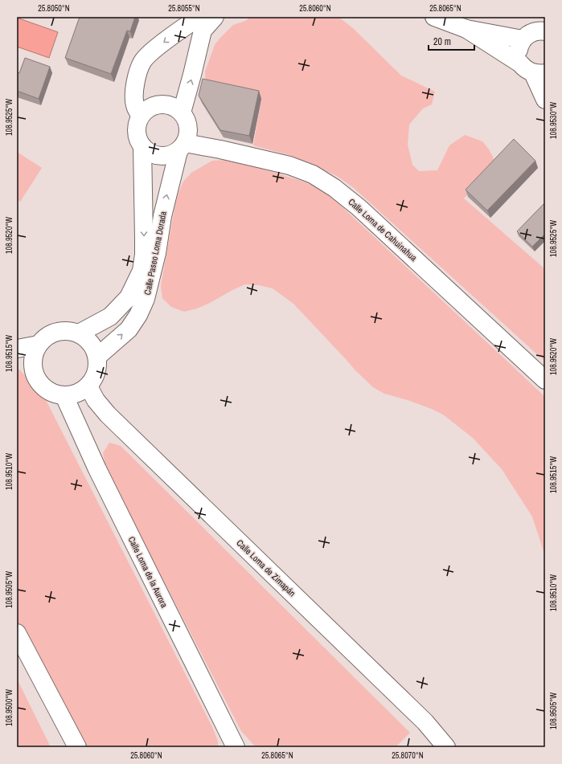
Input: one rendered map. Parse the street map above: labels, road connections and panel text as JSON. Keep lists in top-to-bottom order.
{
  "streets": {
    "street": [
      "Calle Loma de Cahuinahua",
      "Calle Paseo Loma Dorada",
      "Calle Loma de Zimapán",
      "Calle Loma de la Aurora"
    ]
  },
  "crossings": [
    ["Calle Loma de Cahuinahua", "Calle Paseo Loma Dorada"],
    ["Calle Paseo Loma Dorada", "Calle Loma de Zimapán"],
    ["Calle Paseo Loma Dorada", "Calle Loma de la Aurora"],
    ["Calle Loma de Zimapán", "Calle Loma de la Aurora"]
  ],
  "scale_bar": "20 m",
  "coordinates": [
    "25.8050°N",
    "25.8055°N",
    "25.8060°N",
    "25.8065°N",
    "108.9525°W",
    "108.9530°W",
    "108.9520°W",
    "108.9515°W",
    "108.9510°W",
    "108.9505°W",
    "108.9500°W",
    "25.8070°N"
  ]
}
